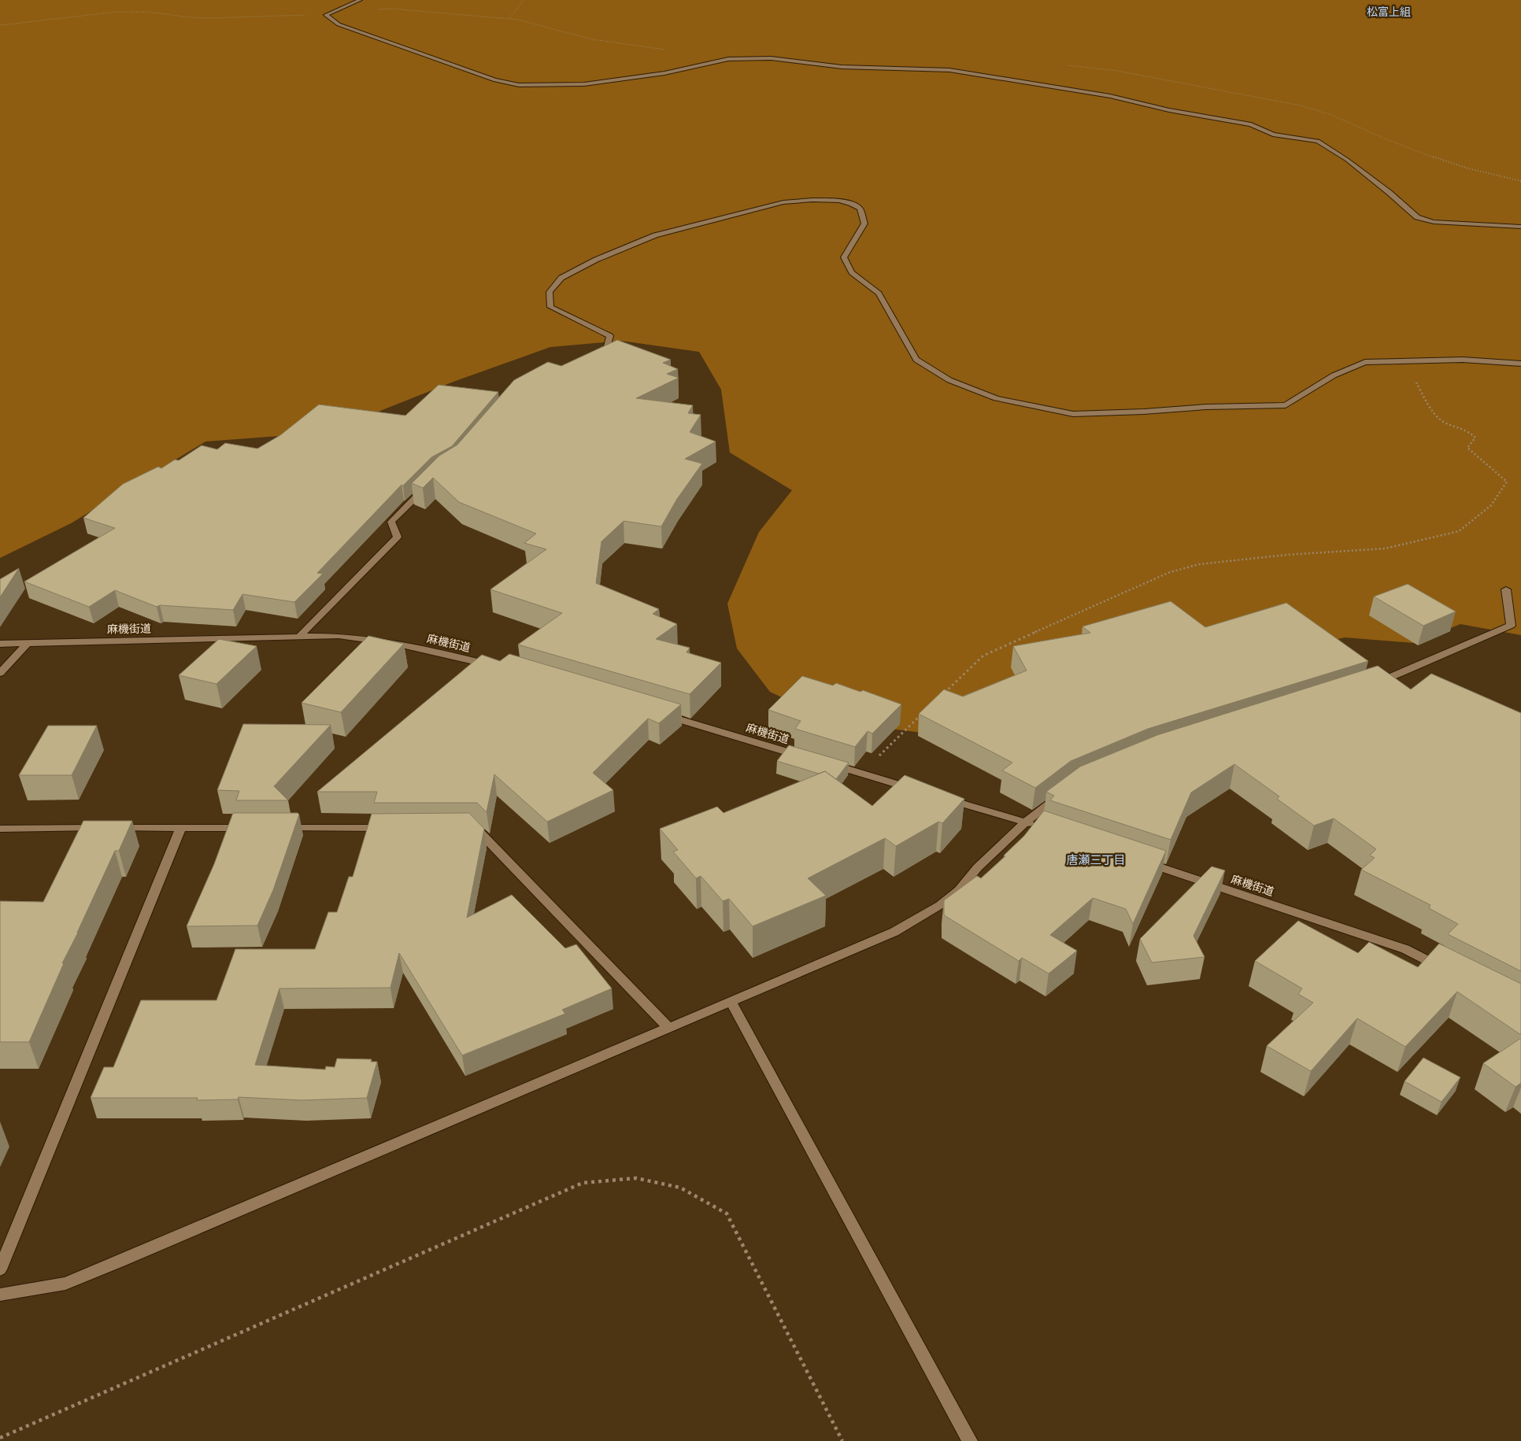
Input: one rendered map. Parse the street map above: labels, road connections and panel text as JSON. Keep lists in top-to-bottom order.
{
  "streets": {
    "street": ["麻機街道"]
  },
  "districts": ["松富上組", "唐瀬三丁目"]
}
